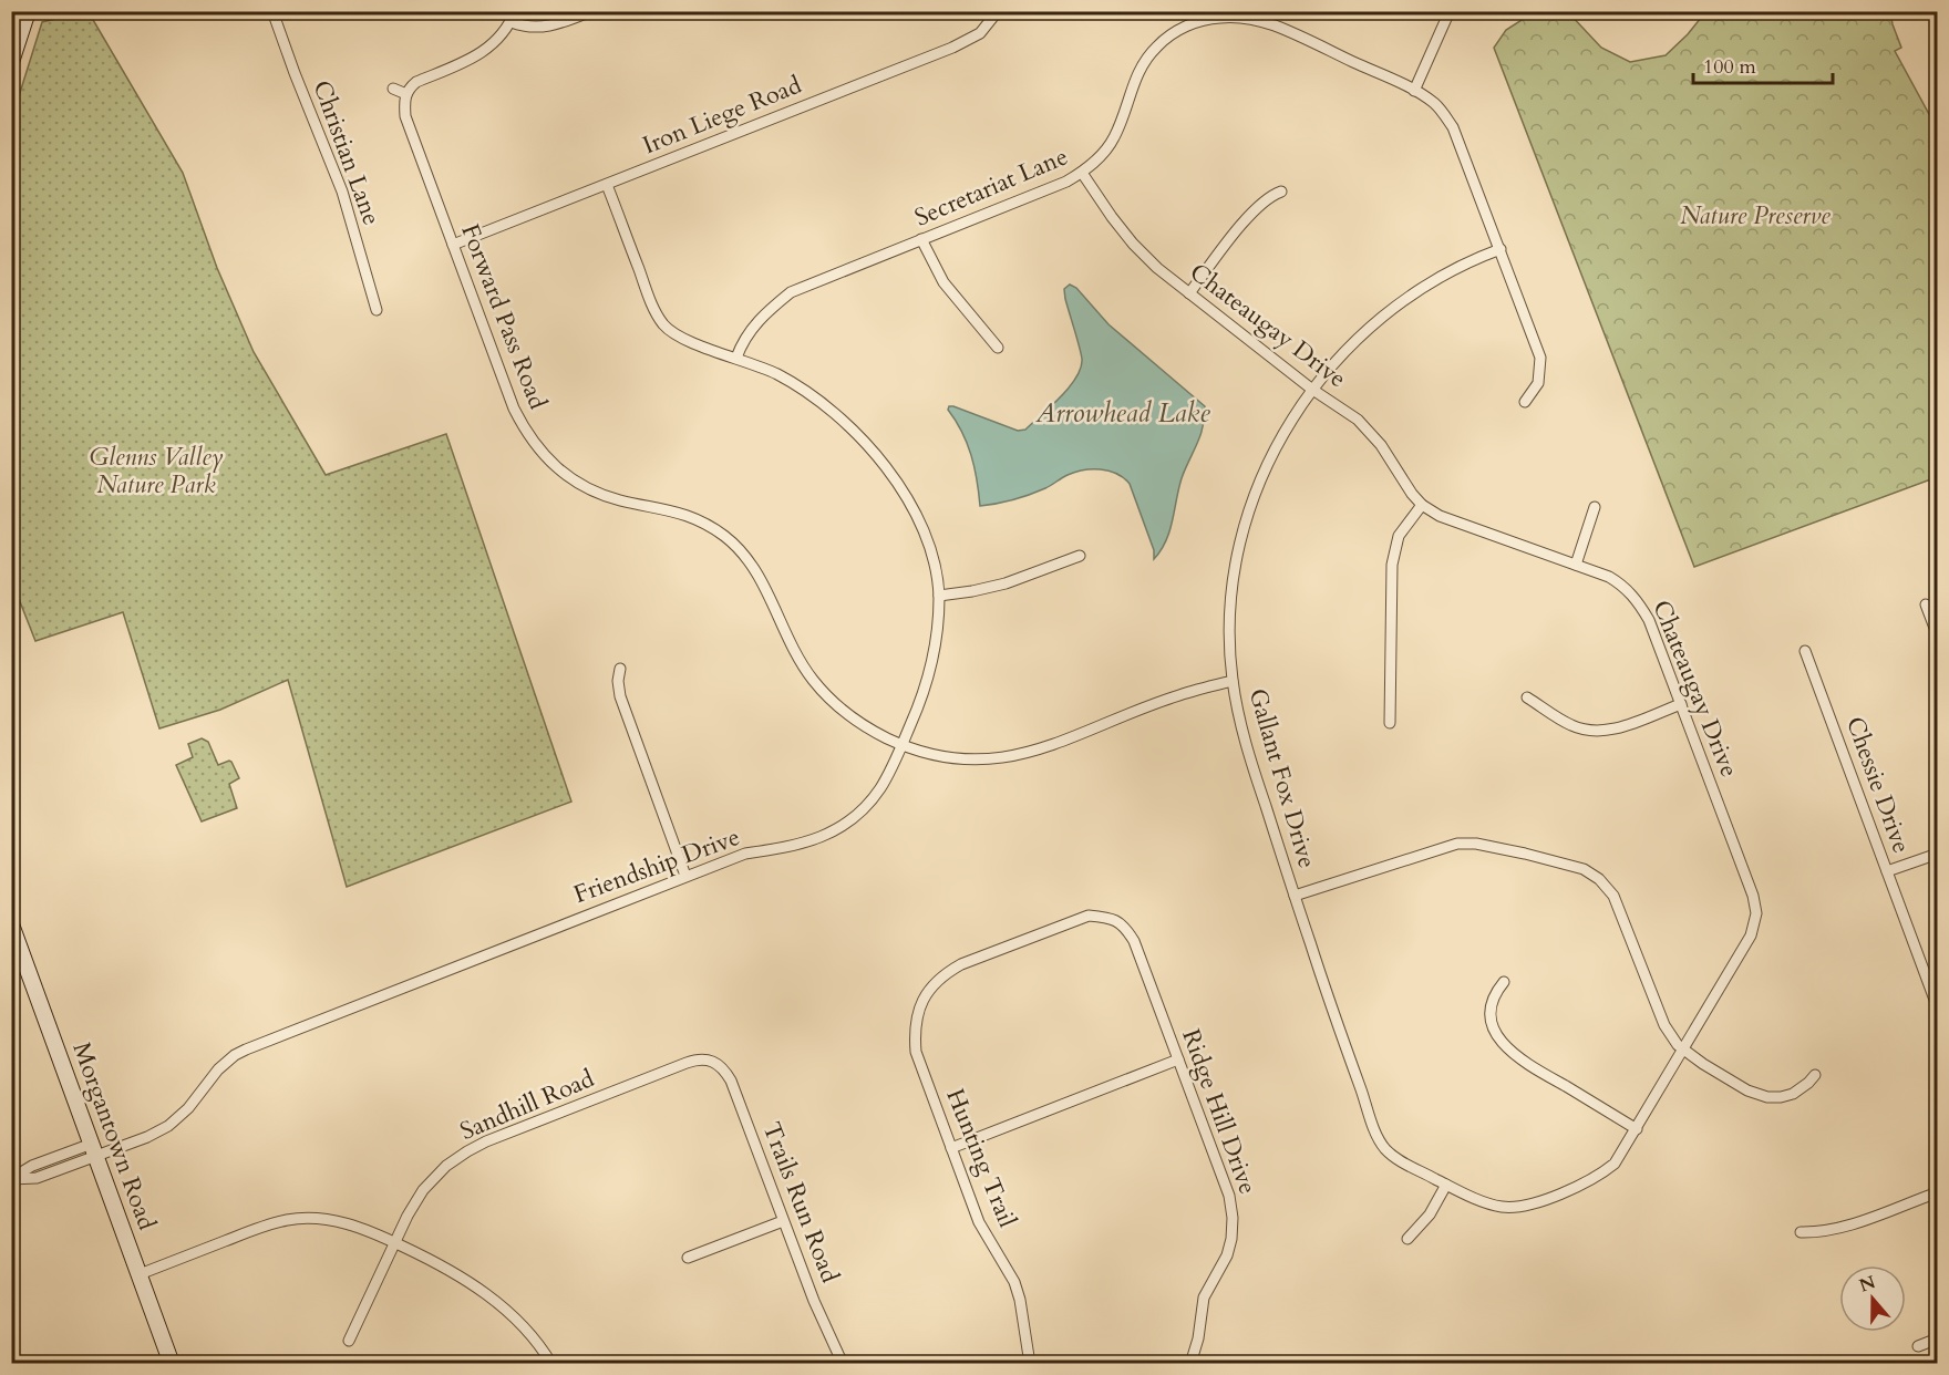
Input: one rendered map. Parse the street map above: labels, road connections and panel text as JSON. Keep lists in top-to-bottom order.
{
  "streets": {
    "main road": ["Morgantown Road"],
    "street": [
      "Iron Liege Road",
      "Christian Lane",
      "Secretariat Lane",
      "Forward Pass Road",
      "Chateaugay Drive",
      "Gallant Fox Drive",
      "Chessie Drive",
      "Friendship Drive",
      "Sandhill Road",
      "Ridge Hill Drive",
      "Hunting Trail",
      "Trails Run Road"
    ]
  },
  "crossings": [
    ["Iron Liege Road", "Forward Pass Road"],
    ["Iron Liege Road", "Friendship Drive"],
    ["Secretariat Lane", "Chateaugay Drive"],
    ["Secretariat Lane", "Gallant Fox Drive"],
    ["Secretariat Lane", "Friendship Drive"],
    ["Forward Pass Road", "Friendship Drive"],
    ["Chateaugay Drive", "Gallant Fox Drive"],
    ["Friendship Drive", "Morgantown Road"],
    ["Sandhill Road", "Trails Run Road"],
    ["Ridge Hill Drive", "Hunting Trail"]
  ],
  "water": ["Arrowhead Lake"],
  "parks": ["Nature Preserve", "Glenns Valley Nature Park"],
  "scale_bar": "100 m",
  "north": "top"
}
